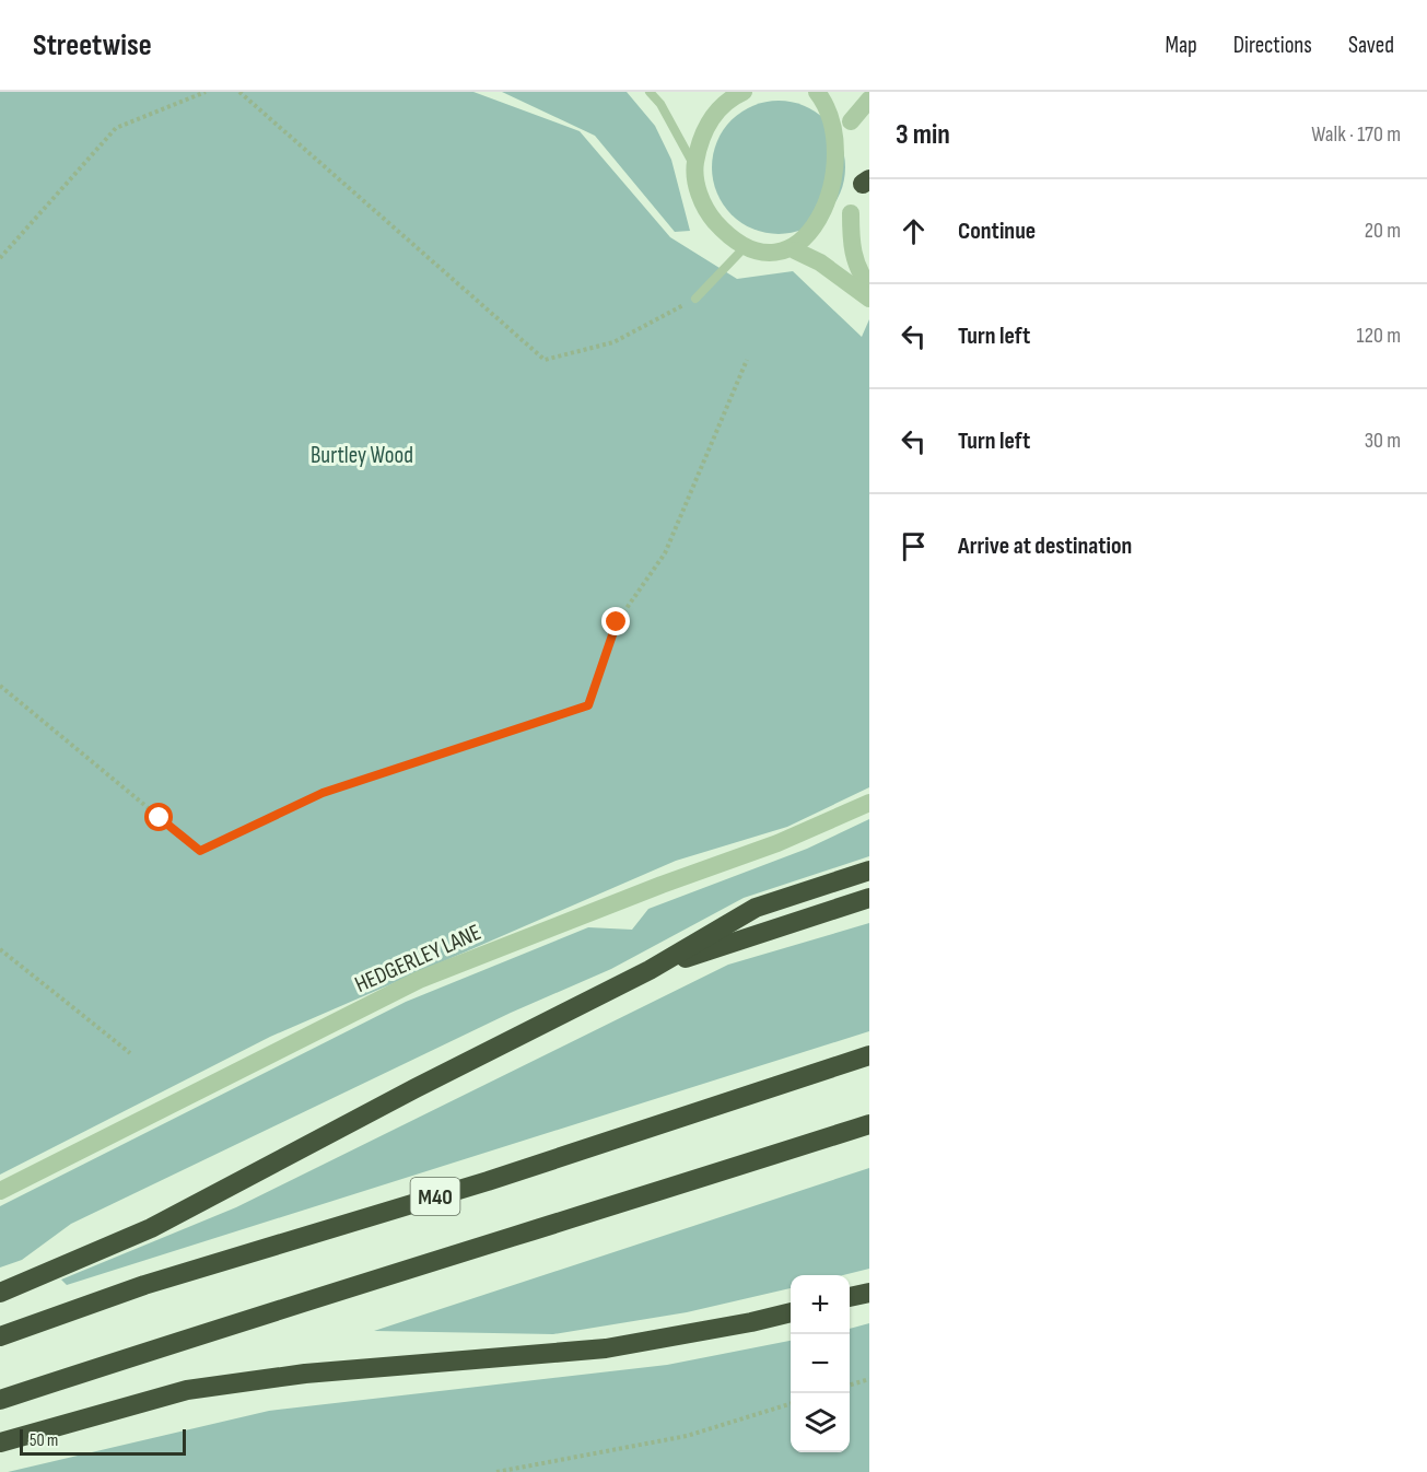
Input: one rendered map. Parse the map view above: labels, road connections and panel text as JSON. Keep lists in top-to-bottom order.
{
  "streets": {
    "highway": ["M40"],
    "street": ["HEDGERLEY LANE"]
  },
  "parks": ["Burtley Wood"],
  "scale_bar": "50 m",
  "page": {
    "header": "Streetwise",
    "nav": ["Map", "Directions", "Saved"],
    "heading": ["3 min", "Walk · 170 m"],
    "list": [
      ["Continue", "20 m"],
      ["Turn left", "120 m"],
      ["Turn left", "30 m"],
      "Arrive at destination"
    ],
    "map_buttons": ["+", "−"],
    "scale": "50 m"
  }
}
